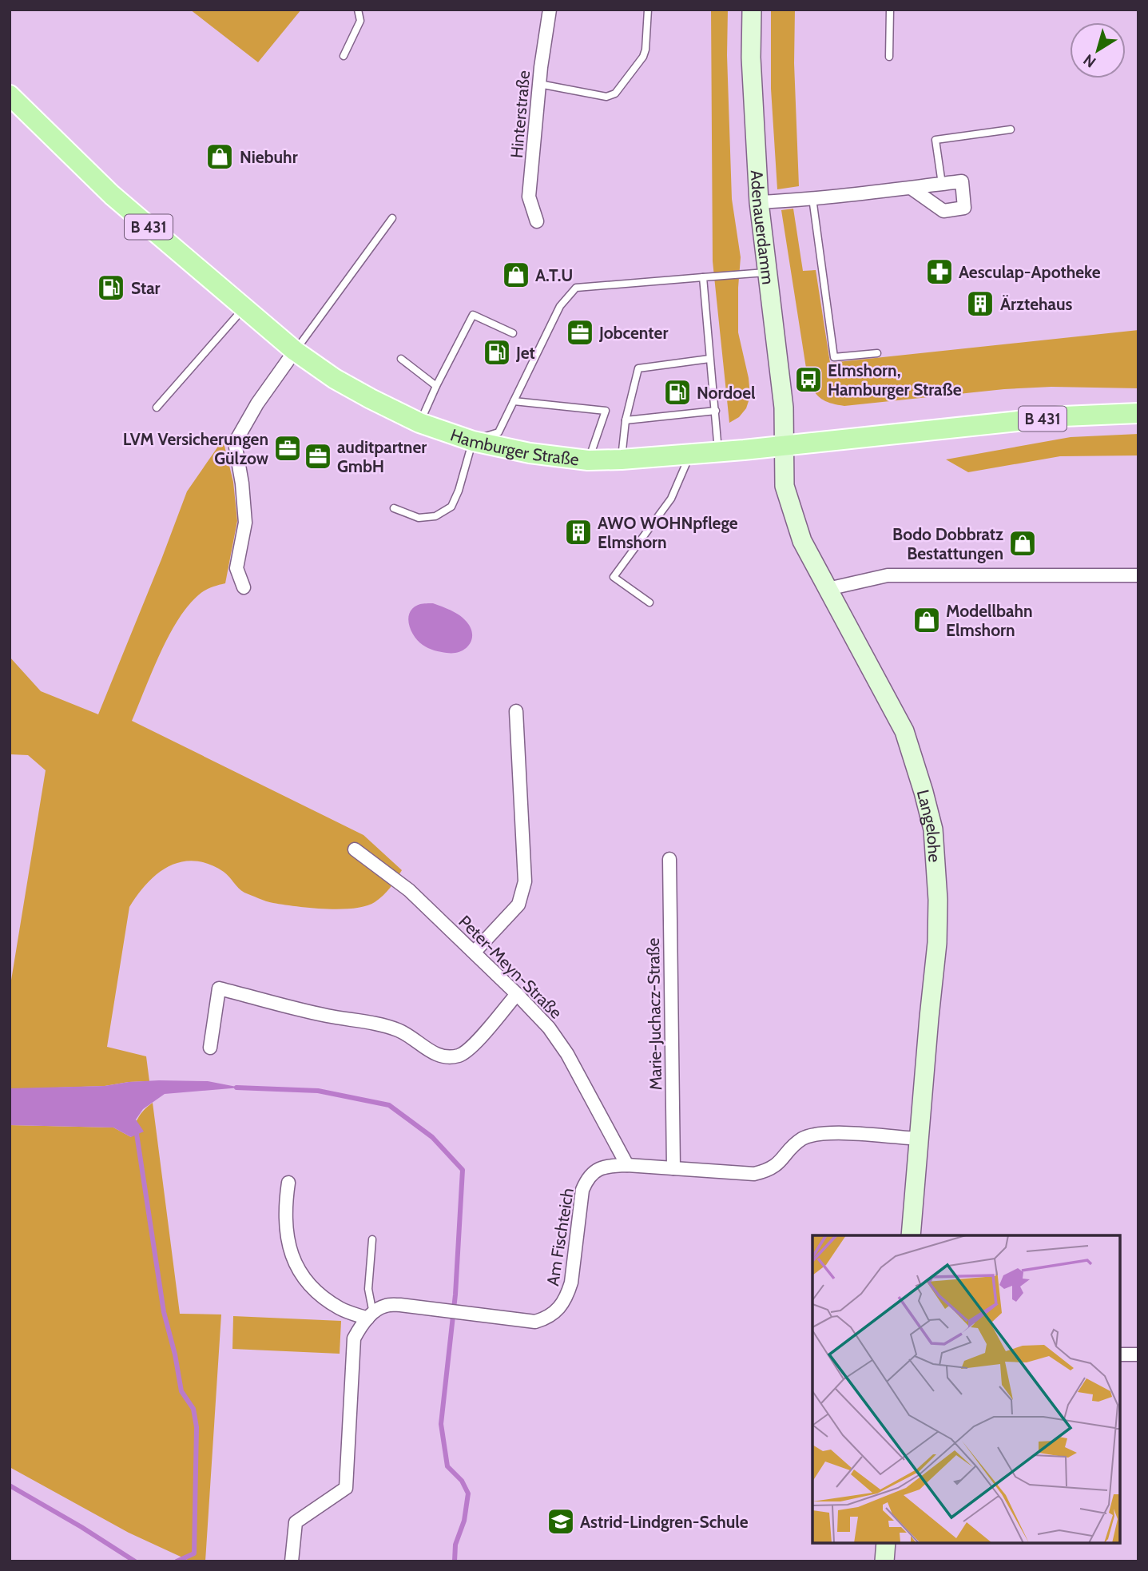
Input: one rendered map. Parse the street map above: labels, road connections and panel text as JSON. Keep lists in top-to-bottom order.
{
  "streets": {
    "main road": ["B 431", "Hamburger Straße"],
    "street": [
      "Hinterstraße",
      "Adenauerdamm",
      "Langelohe",
      "Peter-Meyn-Straße",
      "Marie-Juchacz-Straße",
      "Am Fischteich"
    ]
  },
  "crossings": [
    ["Adenauerdamm", "Hamburger Straße"],
    ["Adenauerdamm", "Langelohe"],
    ["Hamburger Straße", "Langelohe"],
    ["Langelohe", "Am Fischteich"],
    ["Peter-Meyn-Straße", "Am Fischteich"],
    ["Marie-Juchacz-Straße", "Am Fischteich"]
  ],
  "places": {
    "shop": [
      "Niebuhr",
      "A.T.U",
      "Bodo Dobbratz Bestattungen",
      "Modellbahn Elmshorn"
    ],
    "pharmacy": ["Aesculap-Apotheke"],
    "fuel station": ["Star", "Jet", "Nordoel"],
    "building": ["Ärztehaus", "AWO WOHNpflege Elmshorn"],
    "office": ["Jobcenter", "LVM Versicherungen Gülzow", "auditpartner GmbH"],
    "bus stop": ["Elmshorn, Hamburger Straße"],
    "school or university": ["Astrid-Lindgren-Schule"]
  },
  "north": "bottom left"
}
